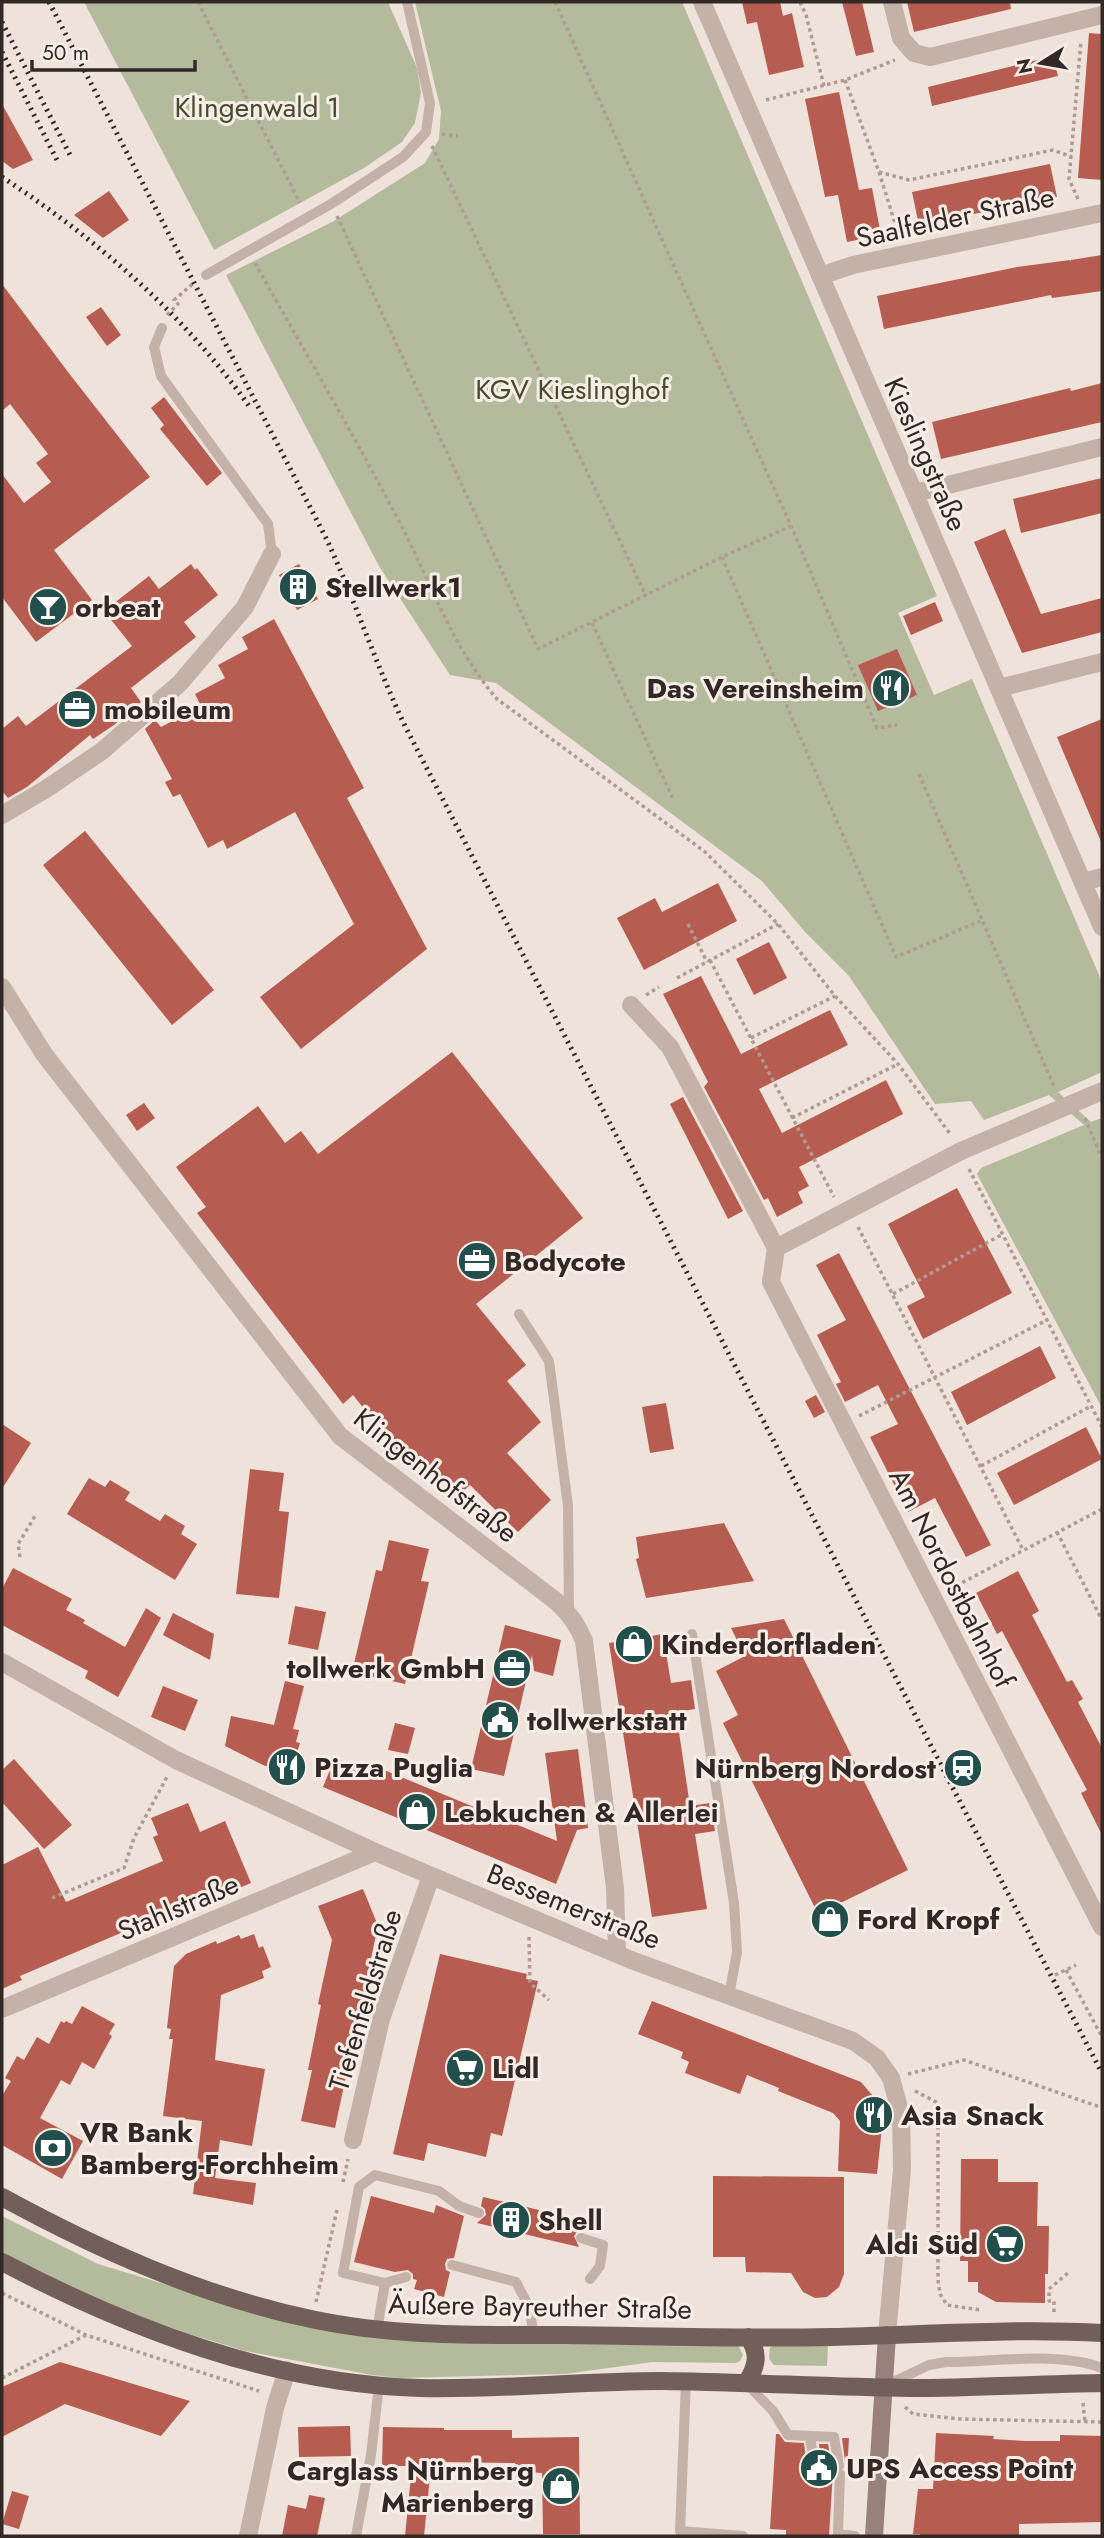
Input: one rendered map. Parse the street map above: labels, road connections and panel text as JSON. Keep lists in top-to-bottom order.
{
  "streets": {
    "main road": ["Äußere Bayreuther Straße"],
    "street": [
      "Saalfelder Straße",
      "Kieslingstraße",
      "Klingenhofstraße",
      "Am Nordostbahnhof",
      "Bessemerstraße",
      "Stahlstraße",
      "Tiefenfeldstraße"
    ]
  },
  "crossings": [
    ["Saalfelder Straße", "Kieslingstraße"],
    ["Klingenhofstraße", "Bessemerstraße"],
    ["Bessemerstraße", "Stahlstraße"],
    ["Bessemerstraße", "Tiefenfeldstraße"],
    ["Bessemerstraße", "Äußere Bayreuther Straße"]
  ],
  "parks": ["Klingenwald 1", "KGV Kieslinghof"],
  "places": {
    "building": ["Stellwerk1", "Shell"],
    "bar": ["orbeat"],
    "restaurant": ["Das Vereinsheim", "Pizza Puglia", "Asia Snack"],
    "office": ["mobileum", "Bodycote", "tollwerk GmbH"],
    "shop": [
      "Kinderdorfladen",
      "Lebkuchen & Allerlei",
      "Ford Kropf",
      "Carglass Nürnberg Marienberg"
    ],
    "public building": ["tollwerkstatt", "UPS Access Point"],
    "station": ["Nürnberg Nordost"],
    "supermarket": ["Lidl", "Aldi Süd"],
    "bank": ["VR Bank Bamberg-Forchheim"]
  },
  "scale_bar": "50 m",
  "north": "left"
}
